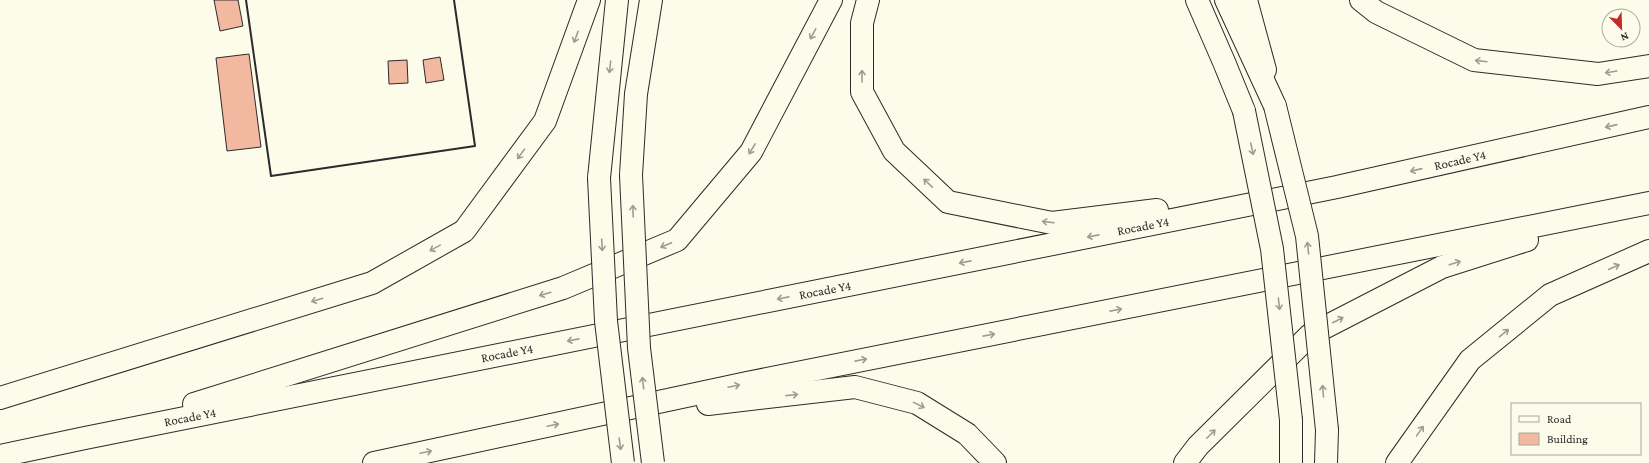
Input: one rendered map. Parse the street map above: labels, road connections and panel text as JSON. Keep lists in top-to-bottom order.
{
  "streets": {
    "main road": ["Rocade Y4"]
  },
  "legend": ["Road", "Building"],
  "north": "bottom right"
}
